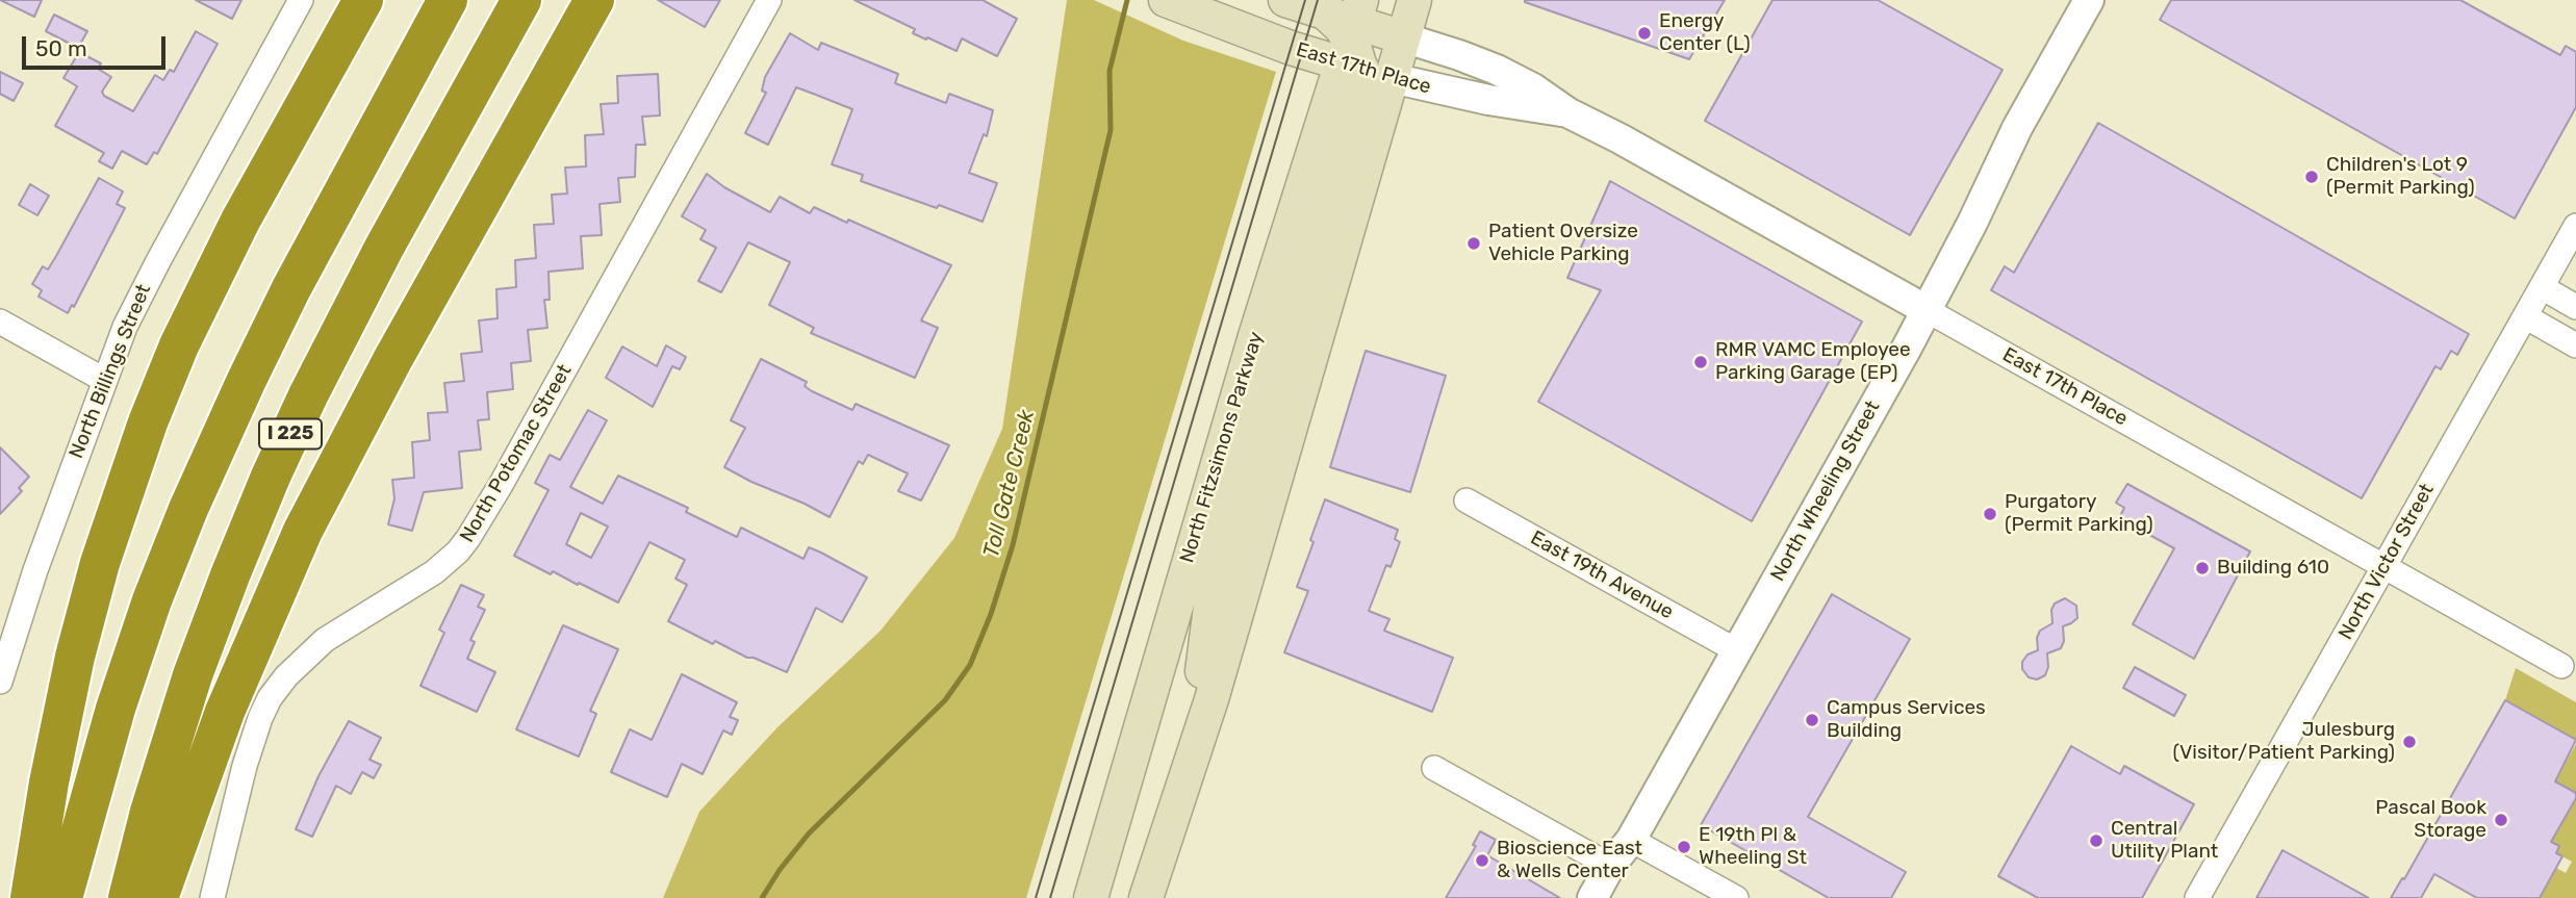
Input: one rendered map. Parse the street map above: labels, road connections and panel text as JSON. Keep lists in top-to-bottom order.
{
  "streets": {
    "highway": ["I 225"],
    "main road": ["East 17th Place", "North Fitzsimons Parkway"],
    "street": [
      "North Billings Street",
      "North Potomac Street",
      "North Wheeling Street",
      "North Victor Street",
      "East 19th Avenue"
    ]
  },
  "crossings": [
    ["East 17th Place", "North Fitzsimons Parkway"],
    ["East 17th Place", "North Wheeling Street"],
    ["East 17th Place", "North Victor Street"],
    ["North Wheeling Street", "East 19th Avenue"]
  ],
  "water": ["Toll Gate Creek"],
  "places": [
    "Energy Center (L)",
    "Children's Lot 9 (Permit Parking)",
    "Patient Oversize Vehicle Parking",
    "RMR VAMC Employee Parking Garage (EP)",
    "Purgatory (Permit Parking)",
    "Building 610",
    "Campus Services Building",
    "Julesburg (Visitor/Patient Parking)",
    "Pascal Book Storage",
    "Central Utility Plant",
    "E 19th Pl & Wheeling St",
    "Bioscience East & Wells Center"
  ],
  "scale_bar": "50 m"
}
